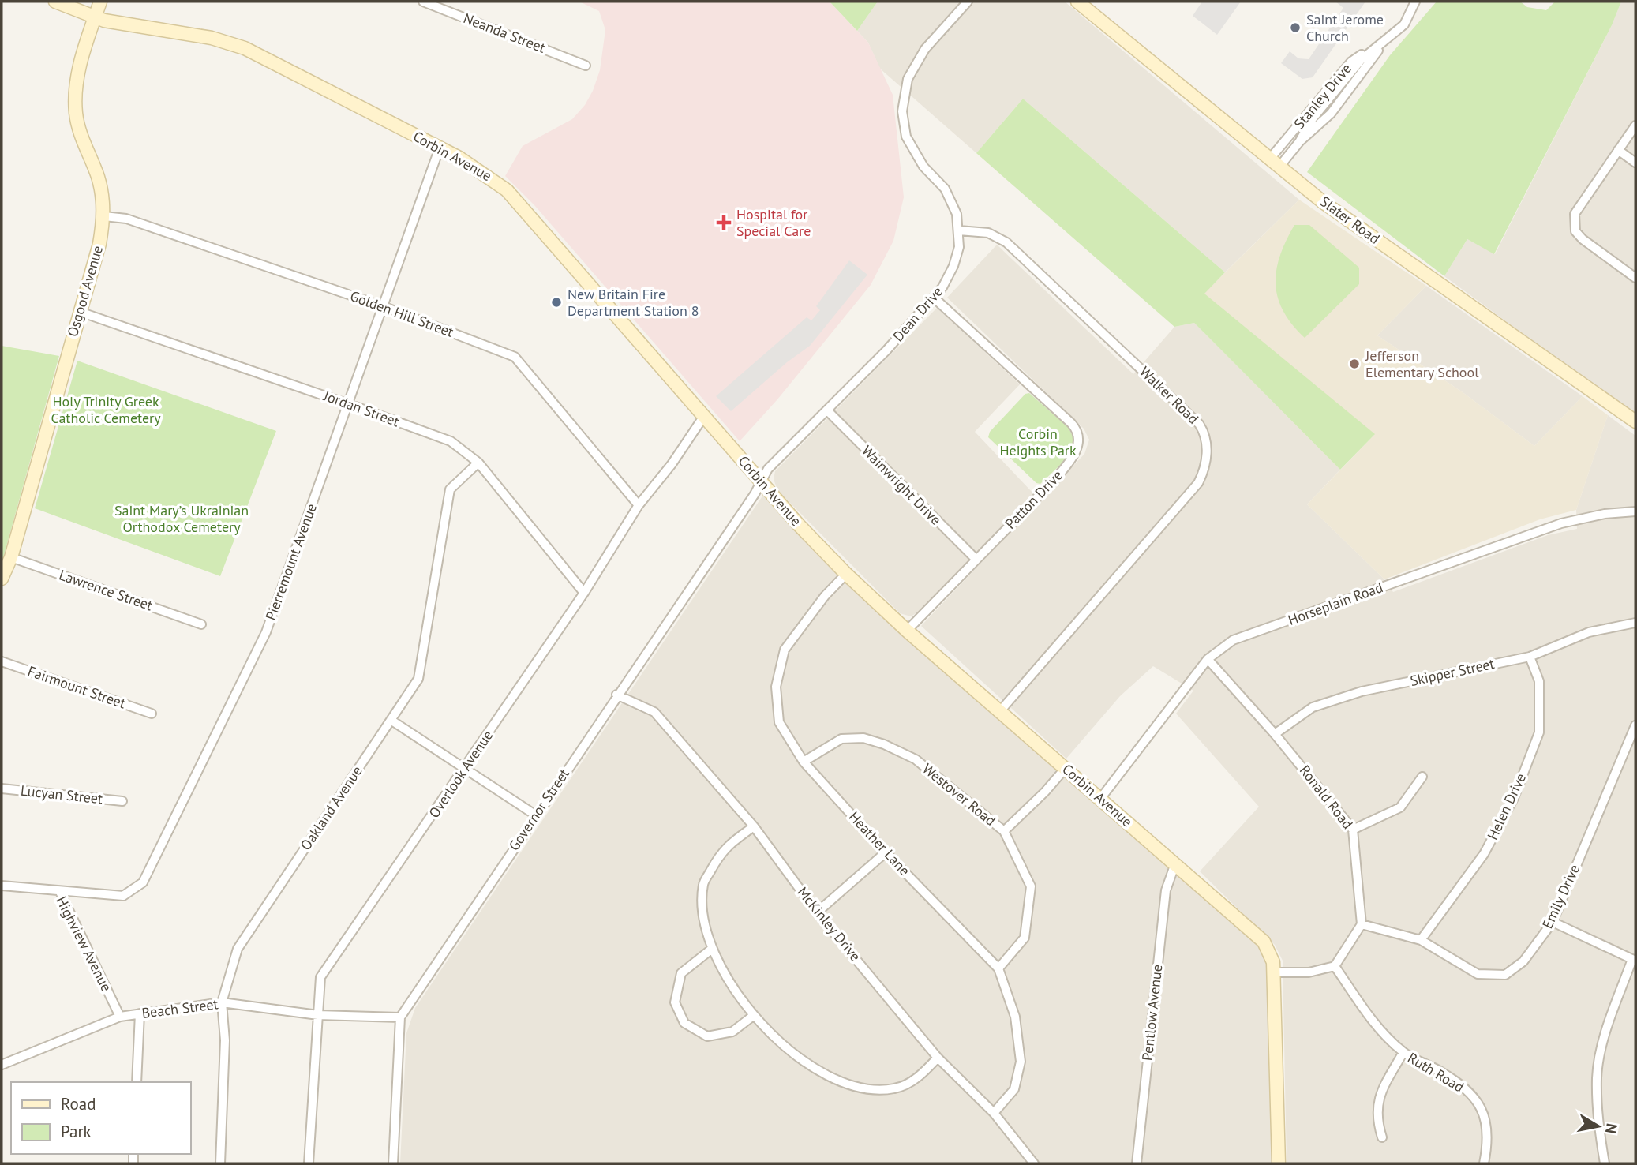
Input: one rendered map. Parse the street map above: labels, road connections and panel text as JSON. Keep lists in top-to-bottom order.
{
  "streets": {
    "main road": ["Corbin Avenue", "Slater Road", "Osgood Avenue"],
    "street": [
      "Neanda Street",
      "Stanley Drive",
      "Golden Hill Street",
      "Dean Drive",
      "Walker Road",
      "Jordan Street",
      "Wainwright Drive",
      "Patton Drive",
      "Pierremount Avenue",
      "Lawrence Street",
      "Horseplain Road",
      "Skipper Street",
      "Fairmount Street",
      "Overlook Avenue",
      "Lucyan Street",
      "Westover Road",
      "Ronald Road",
      "Helen Drive",
      "Oakland Avenue",
      "Governor Street",
      "Heather Lane",
      "Emily Drive",
      "McKinley Drive",
      "Highview Avenue",
      "Beach Street",
      "Pentlow Avenue",
      "Ruth Road"
    ]
  },
  "crossings": [
    ["Stanley Drive", "Slater Road"],
    ["Corbin Avenue", "Osgood Avenue"],
    ["Corbin Avenue", "Dean Drive"],
    ["Corbin Avenue", "Walker Road"],
    ["Corbin Avenue", "Patton Drive"],
    ["Corbin Avenue", "Pierremount Avenue"],
    ["Corbin Avenue", "Horseplain Road"],
    ["Corbin Avenue", "Overlook Avenue"],
    ["Corbin Avenue", "Governor Street"],
    ["Corbin Avenue", "Heather Lane"],
    ["Corbin Avenue", "Pentlow Avenue"],
    ["Osgood Avenue", "Golden Hill Street"],
    ["Osgood Avenue", "Jordan Street"],
    ["Osgood Avenue", "Lawrence Street"],
    ["Golden Hill Street", "Pierremount Avenue"],
    ["Golden Hill Street", "Overlook Avenue"],
    ["Dean Drive", "Walker Road"],
    ["Dean Drive", "Wainwright Drive"],
    ["Dean Drive", "Patton Drive"],
    ["Dean Drive", "Governor Street"],
    ["Jordan Street", "Pierremount Avenue"],
    ["Jordan Street", "Overlook Avenue"],
    ["Jordan Street", "Oakland Avenue"],
    ["Wainwright Drive", "Patton Drive"],
    ["Pierremount Avenue", "Highview Avenue"],
    ["Horseplain Road", "Ronald Road"],
    ["Skipper Street", "Ronald Road"],
    ["Skipper Street", "Helen Drive"],
    ["Overlook Avenue", "Beach Street"],
    ["Westover Road", "Heather Lane"],
    ["Ronald Road", "Emily Drive"],
    ["Helen Drive", "Emily Drive"],
    ["Oakland Avenue", "Beach Street"],
    ["Governor Street", "McKinley Drive"],
    ["Governor Street", "Beach Street"],
    ["Heather Lane", "McKinley Drive"],
    ["Highview Avenue", "Beach Street"]
  ],
  "parks": ["Holy Trinity Greek Catholic Cemetery", "Corbin Heights Park", "Saint Mary’s Ukrainian Orthodox Cemetery"],
  "places": {
    "other": ["Saint Jerome Church", "New Britain Fire Department Station 8", "Jefferson Elementary School"],
    "health": ["Hospital for Special Care"]
  },
  "legend": ["Road", "Park"],
  "north": "right"
}
